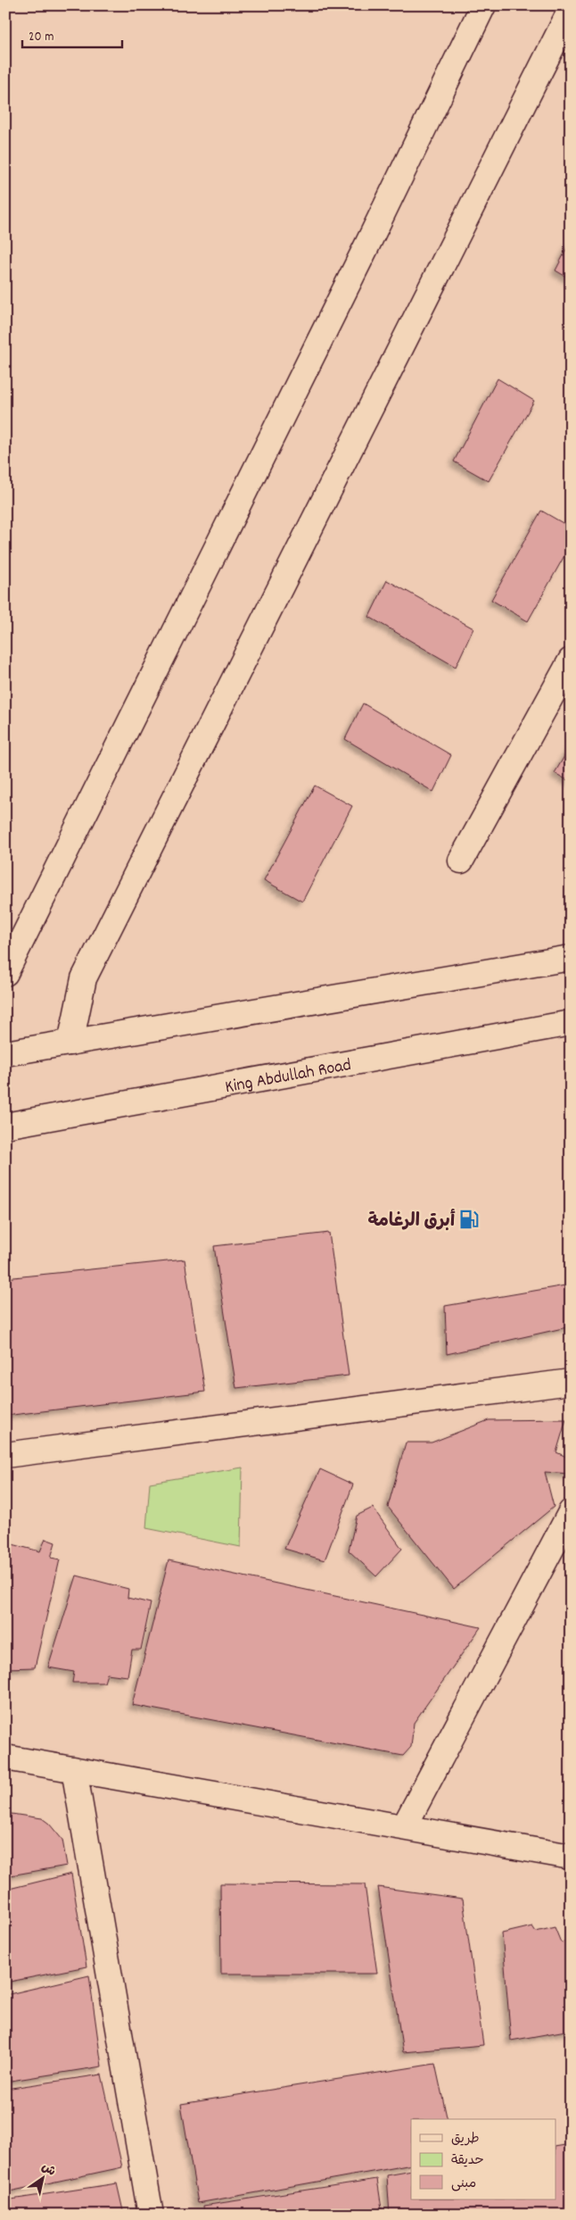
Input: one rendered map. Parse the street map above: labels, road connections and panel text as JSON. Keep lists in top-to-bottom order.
{
  "streets": {
    "main road": ["King Abdullah Road"]
  },
  "places": {
    "fuel station": ["أبرق الرغامة"]
  },
  "legend": ["طريق", "حديقة", "مبنى"],
  "scale_bar": "20 m",
  "north": "top right"
}
